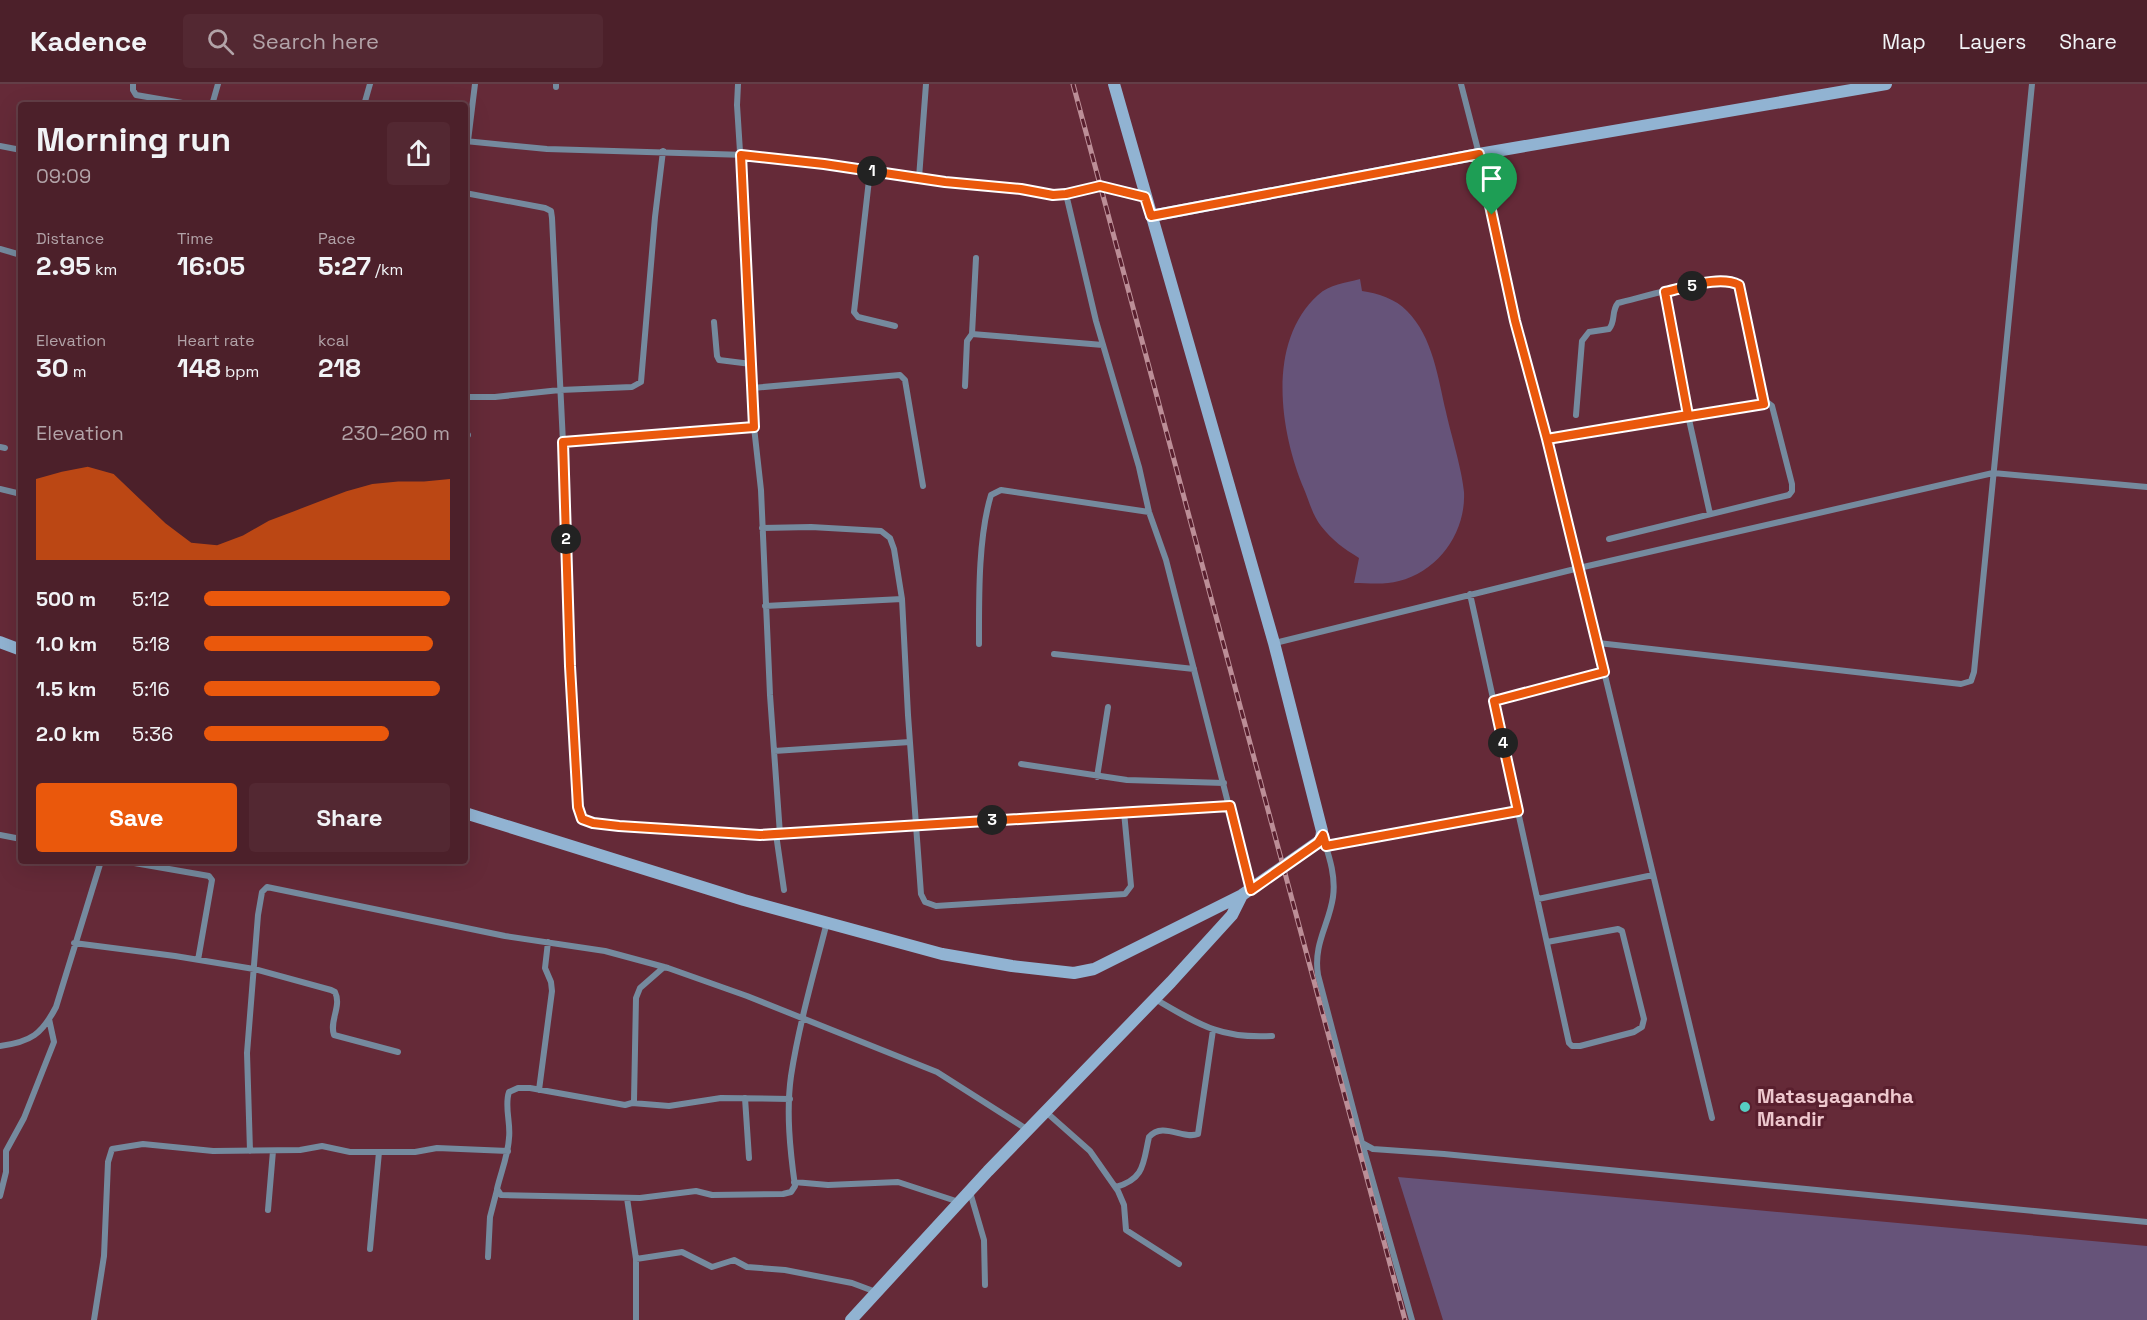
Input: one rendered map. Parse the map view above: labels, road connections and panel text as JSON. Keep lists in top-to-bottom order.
{
  "places": ["Matasyagandha Mandir"],
  "page": {
    "header": "Kadence",
    "search": "Search here",
    "nav": ["Map", "Layers", "Share"],
    "heading": ["Morning run", "09:09"],
    "pins": [
      "1",
      "5",
      "2",
      "4",
      "3"
    ],
    "stats": [
      ["Distance", "2.95 km"],
      ["Time", "16:05"],
      ["Pace", "5:27 /km"],
      ["Elevation", "30 m"],
      ["Heart rate", "148 bpm"],
      ["kcal", "218"]
    ],
    "chart": ["Elevation", "230–260 m"],
    "list": [
      {
        "name": "500 m",
        "note": "5:12"
      },
      {
        "name": "1.0 km",
        "note": "5:18"
      },
      {
        "name": "1.5 km",
        "note": "5:16"
      },
      {
        "name": "2.0 km",
        "note": "5:36"
      }
    ],
    "buttons": ["Save", "Share"]
  }
}
